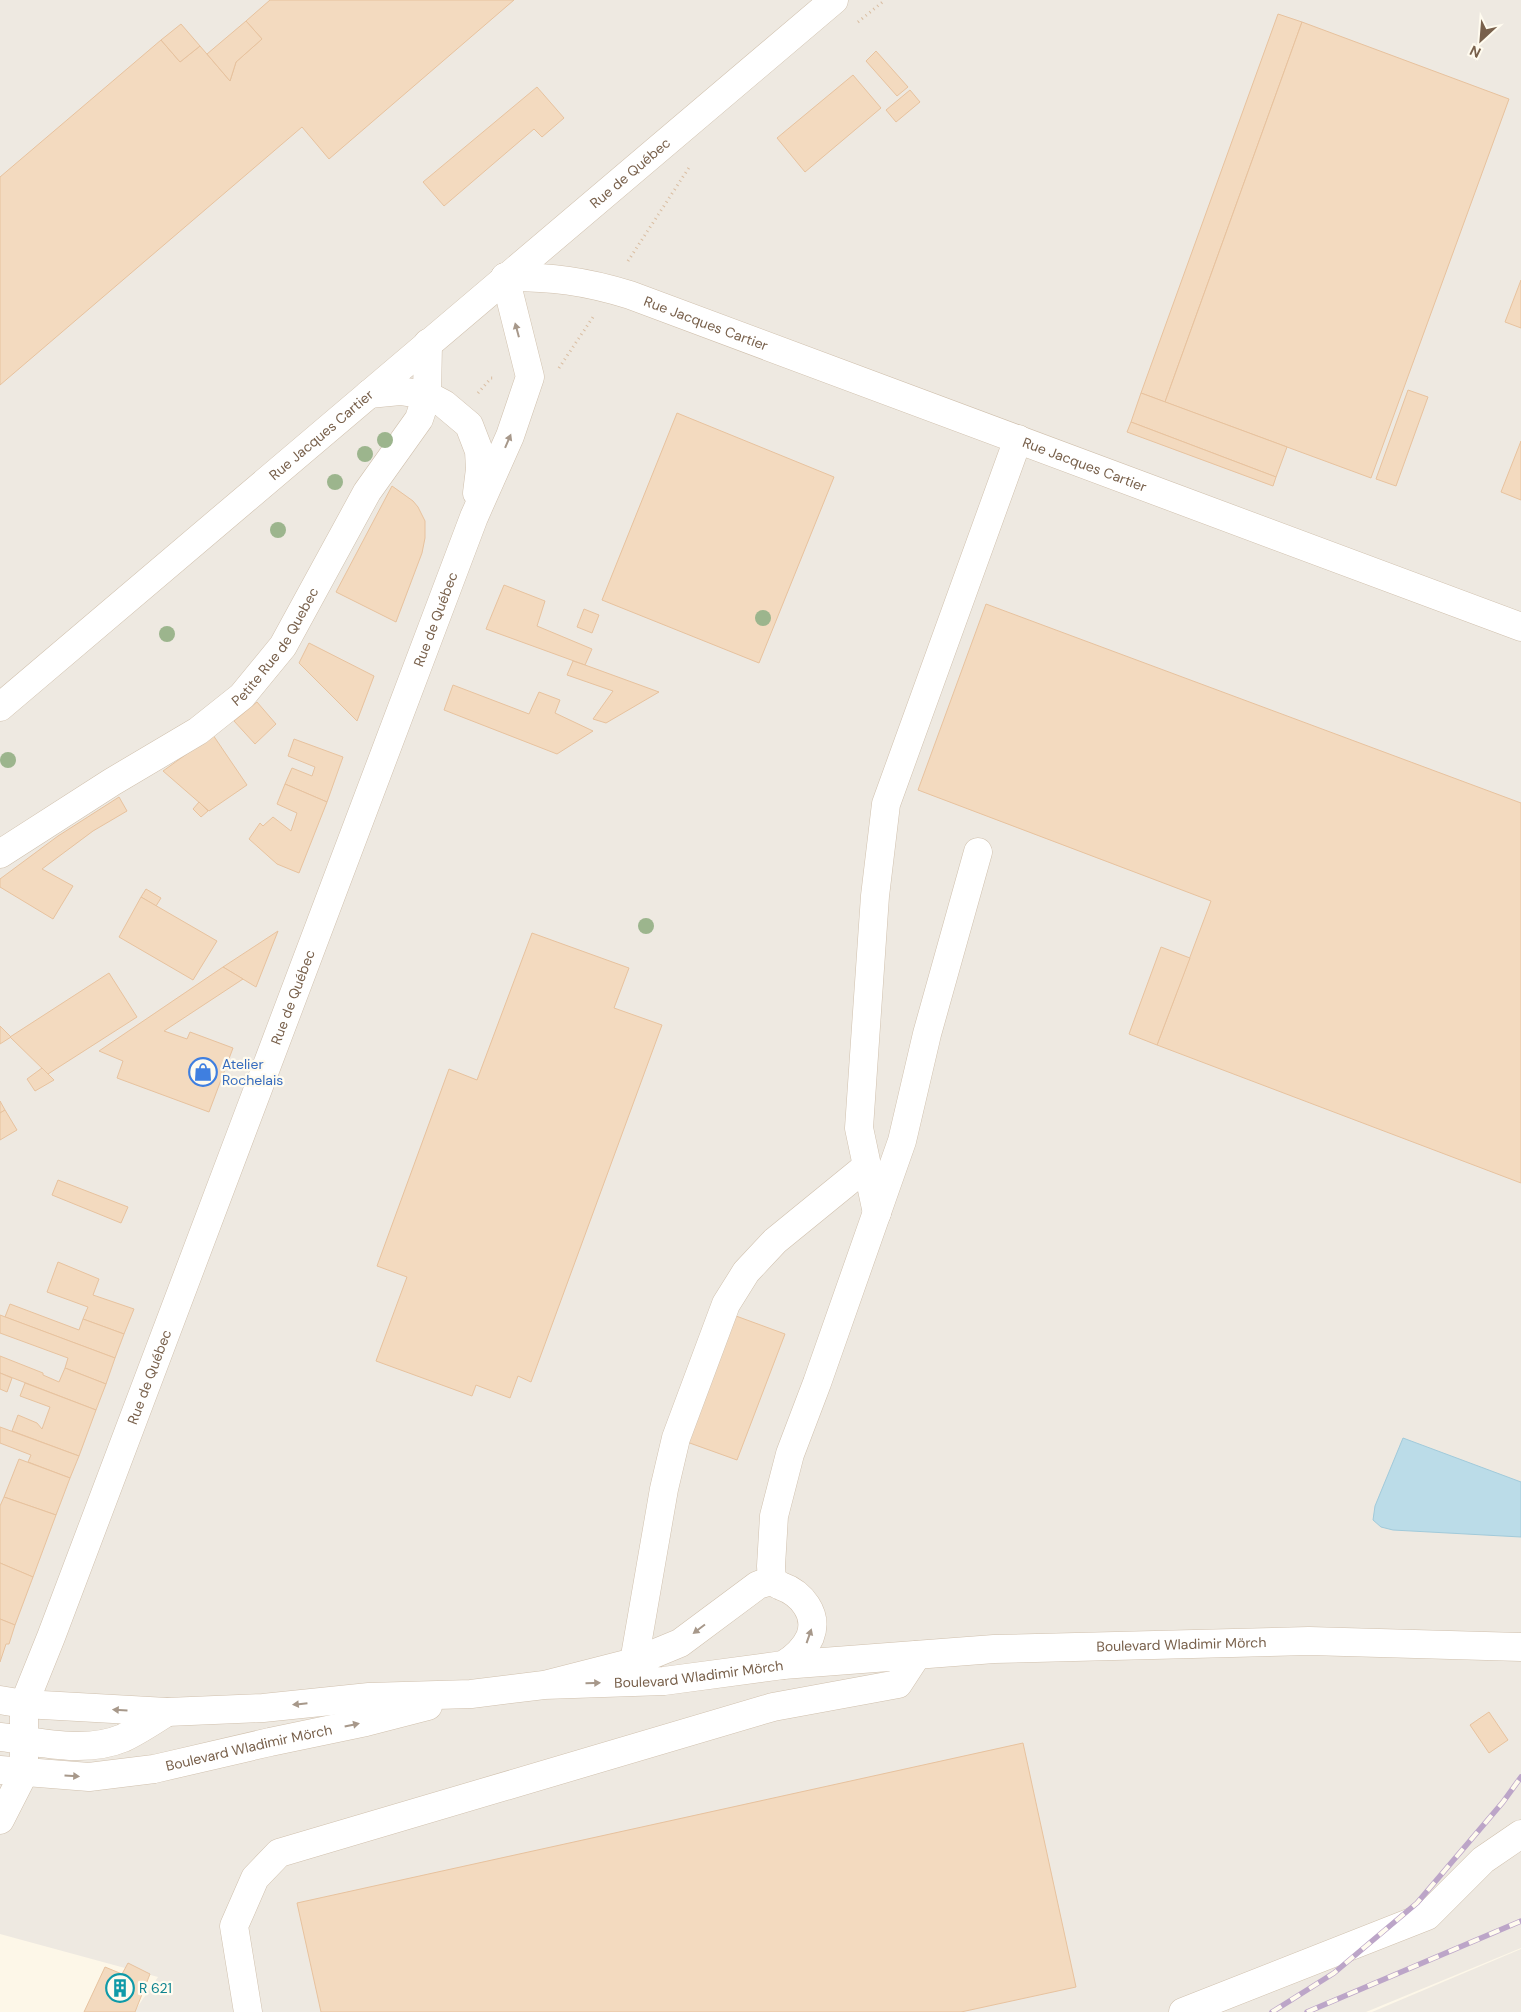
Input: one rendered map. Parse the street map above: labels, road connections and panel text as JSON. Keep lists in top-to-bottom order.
{
  "streets": {
    "street": [
      "Rue de Québec",
      "Rue Jacques Cartier",
      "Petite Rue de Quebec",
      "Boulevard Wladimir Mörch"
    ]
  },
  "crossings": [
    ["Rue de Québec", "Rue Jacques Cartier"],
    ["Rue de Québec", "Boulevard Wladimir Mörch"],
    ["Rue Jacques Cartier", "Petite Rue de Quebec"]
  ],
  "places": {
    "shop": ["Atelier Rochelais"],
    "building": ["R 621"]
  },
  "north": "bottom left"
}
